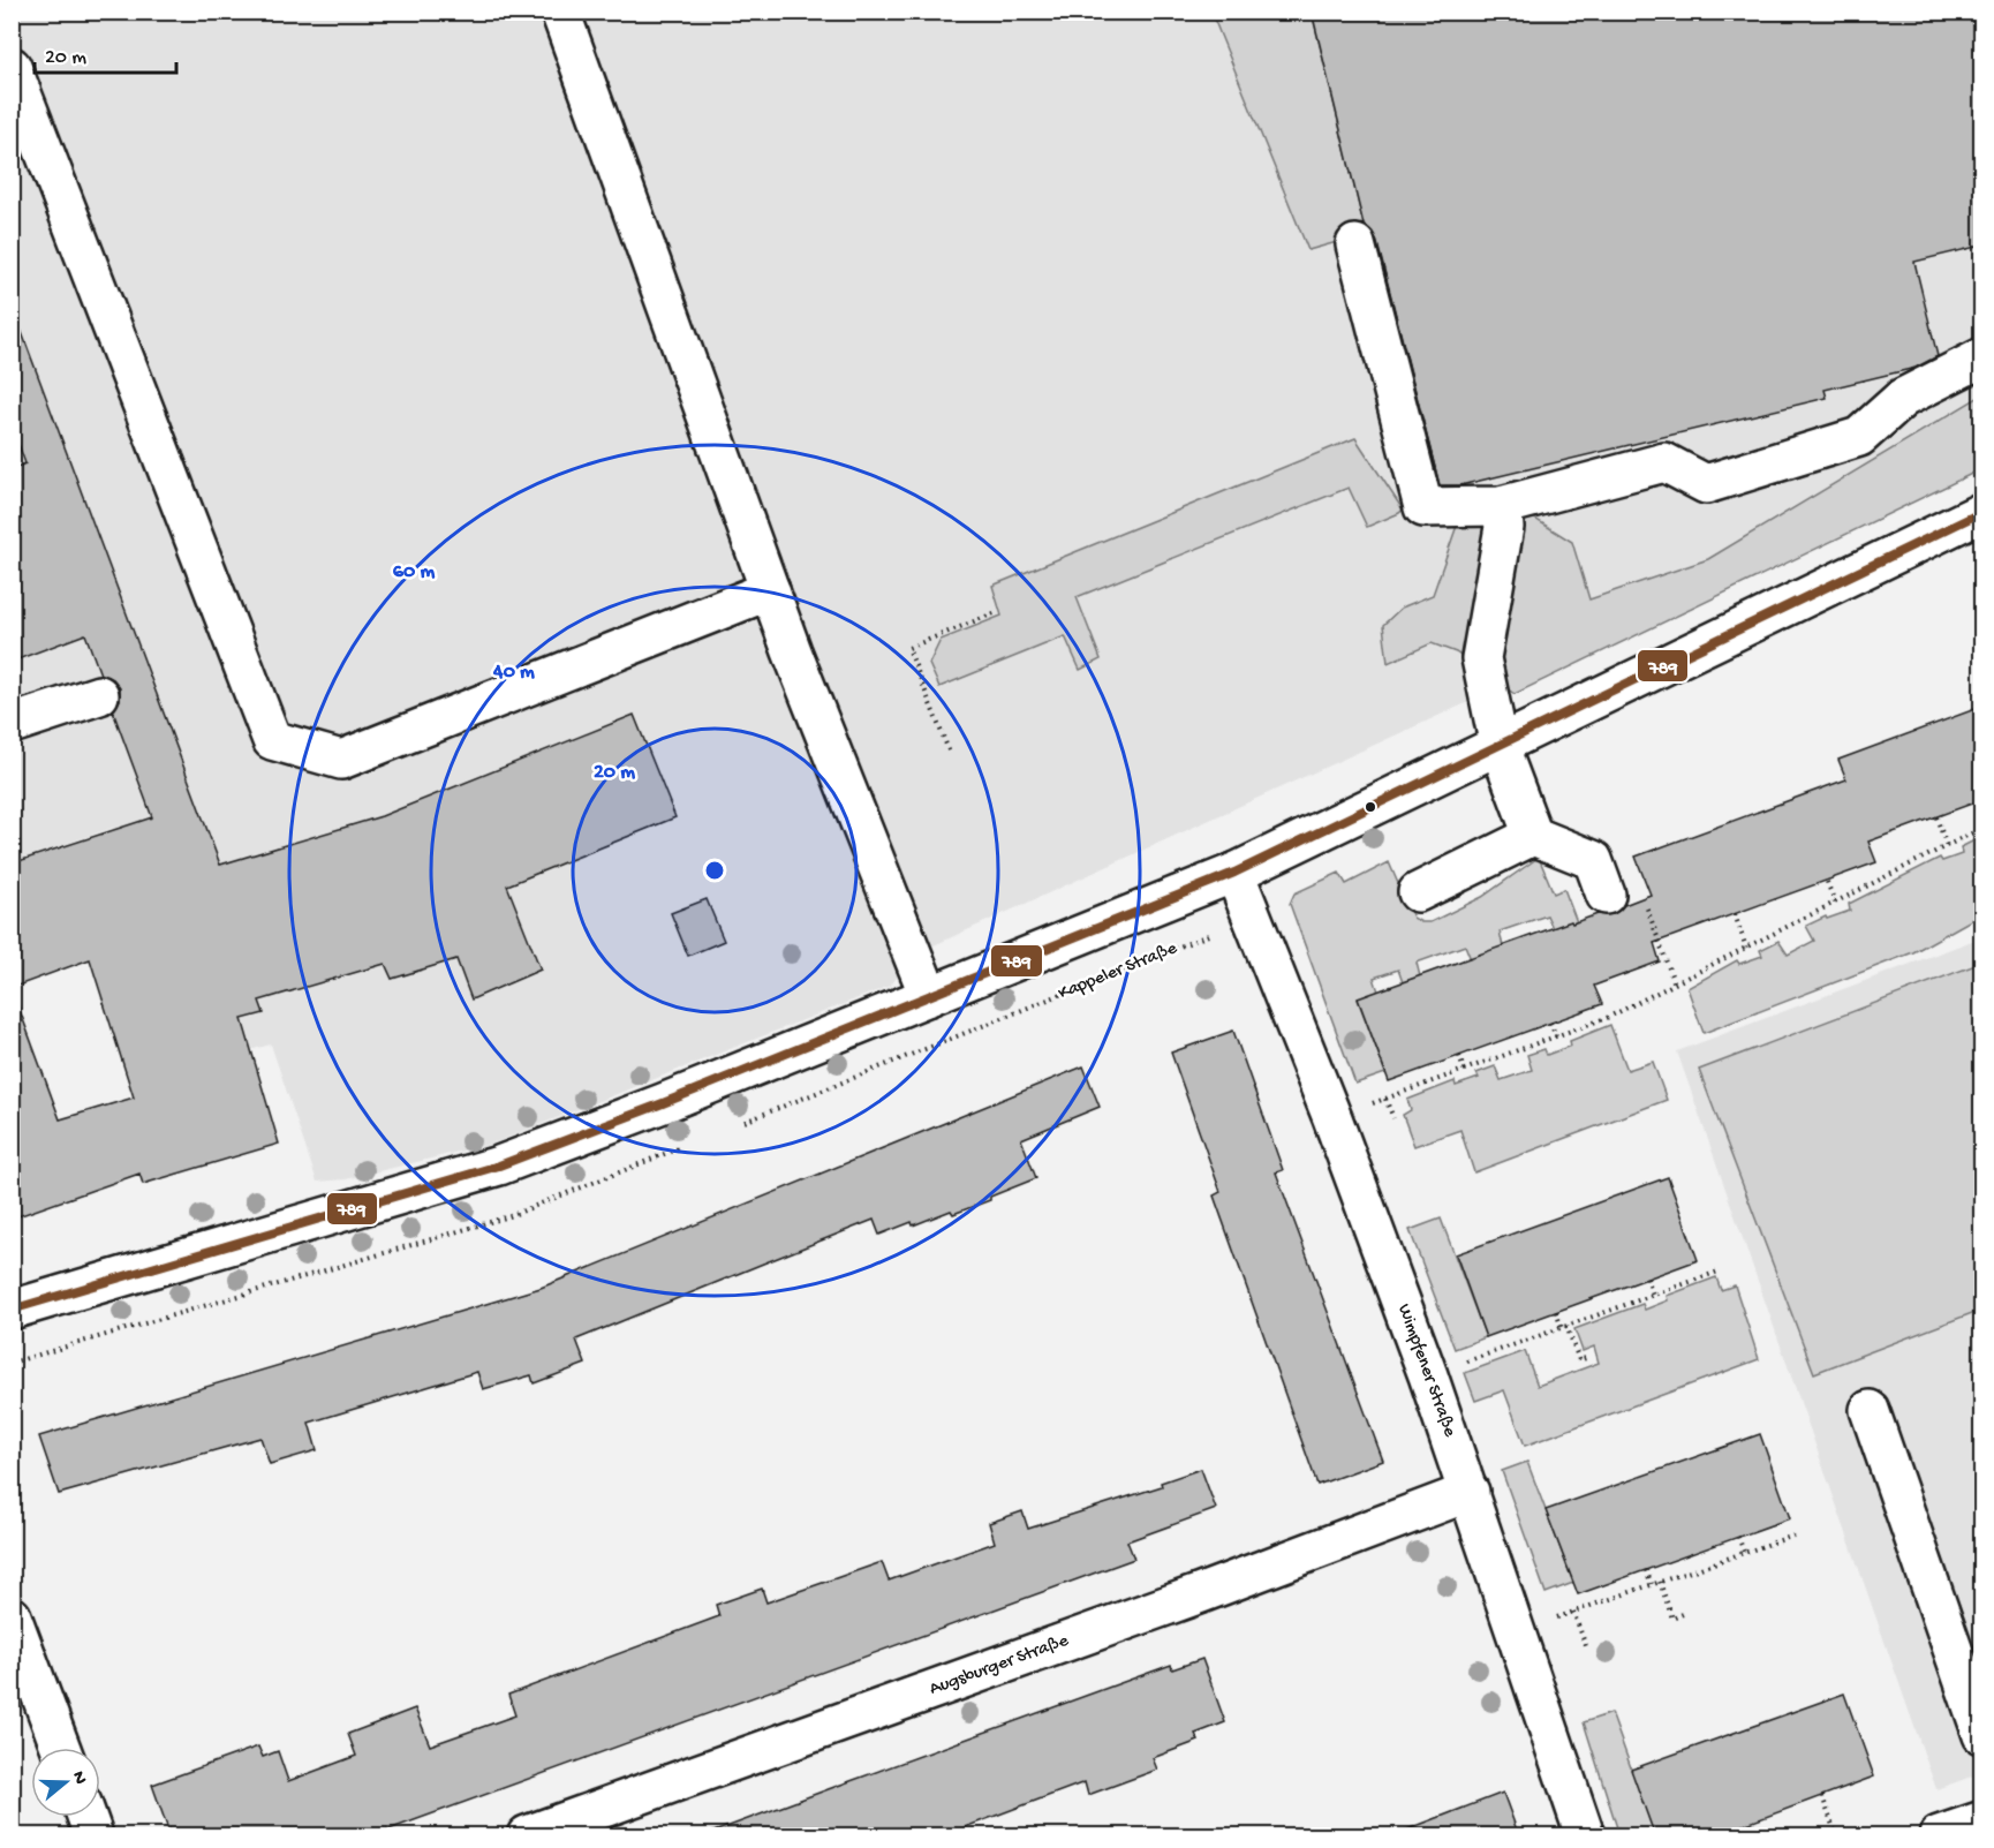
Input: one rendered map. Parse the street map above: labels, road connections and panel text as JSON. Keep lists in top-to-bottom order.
{
  "streets": {
    "street": ["Wimpfener Straße", "Augsburger Straße"],
    "path": ["Kappeler Straße"]
  },
  "crossings": [
    ["Wimpfener Straße", "Augsburger Straße"]
  ],
  "lines": ["transit line 789"],
  "scale_bar": "20 m",
  "north": "right",
  "rings": ["60 m", "40 m", "20 m"]
}
